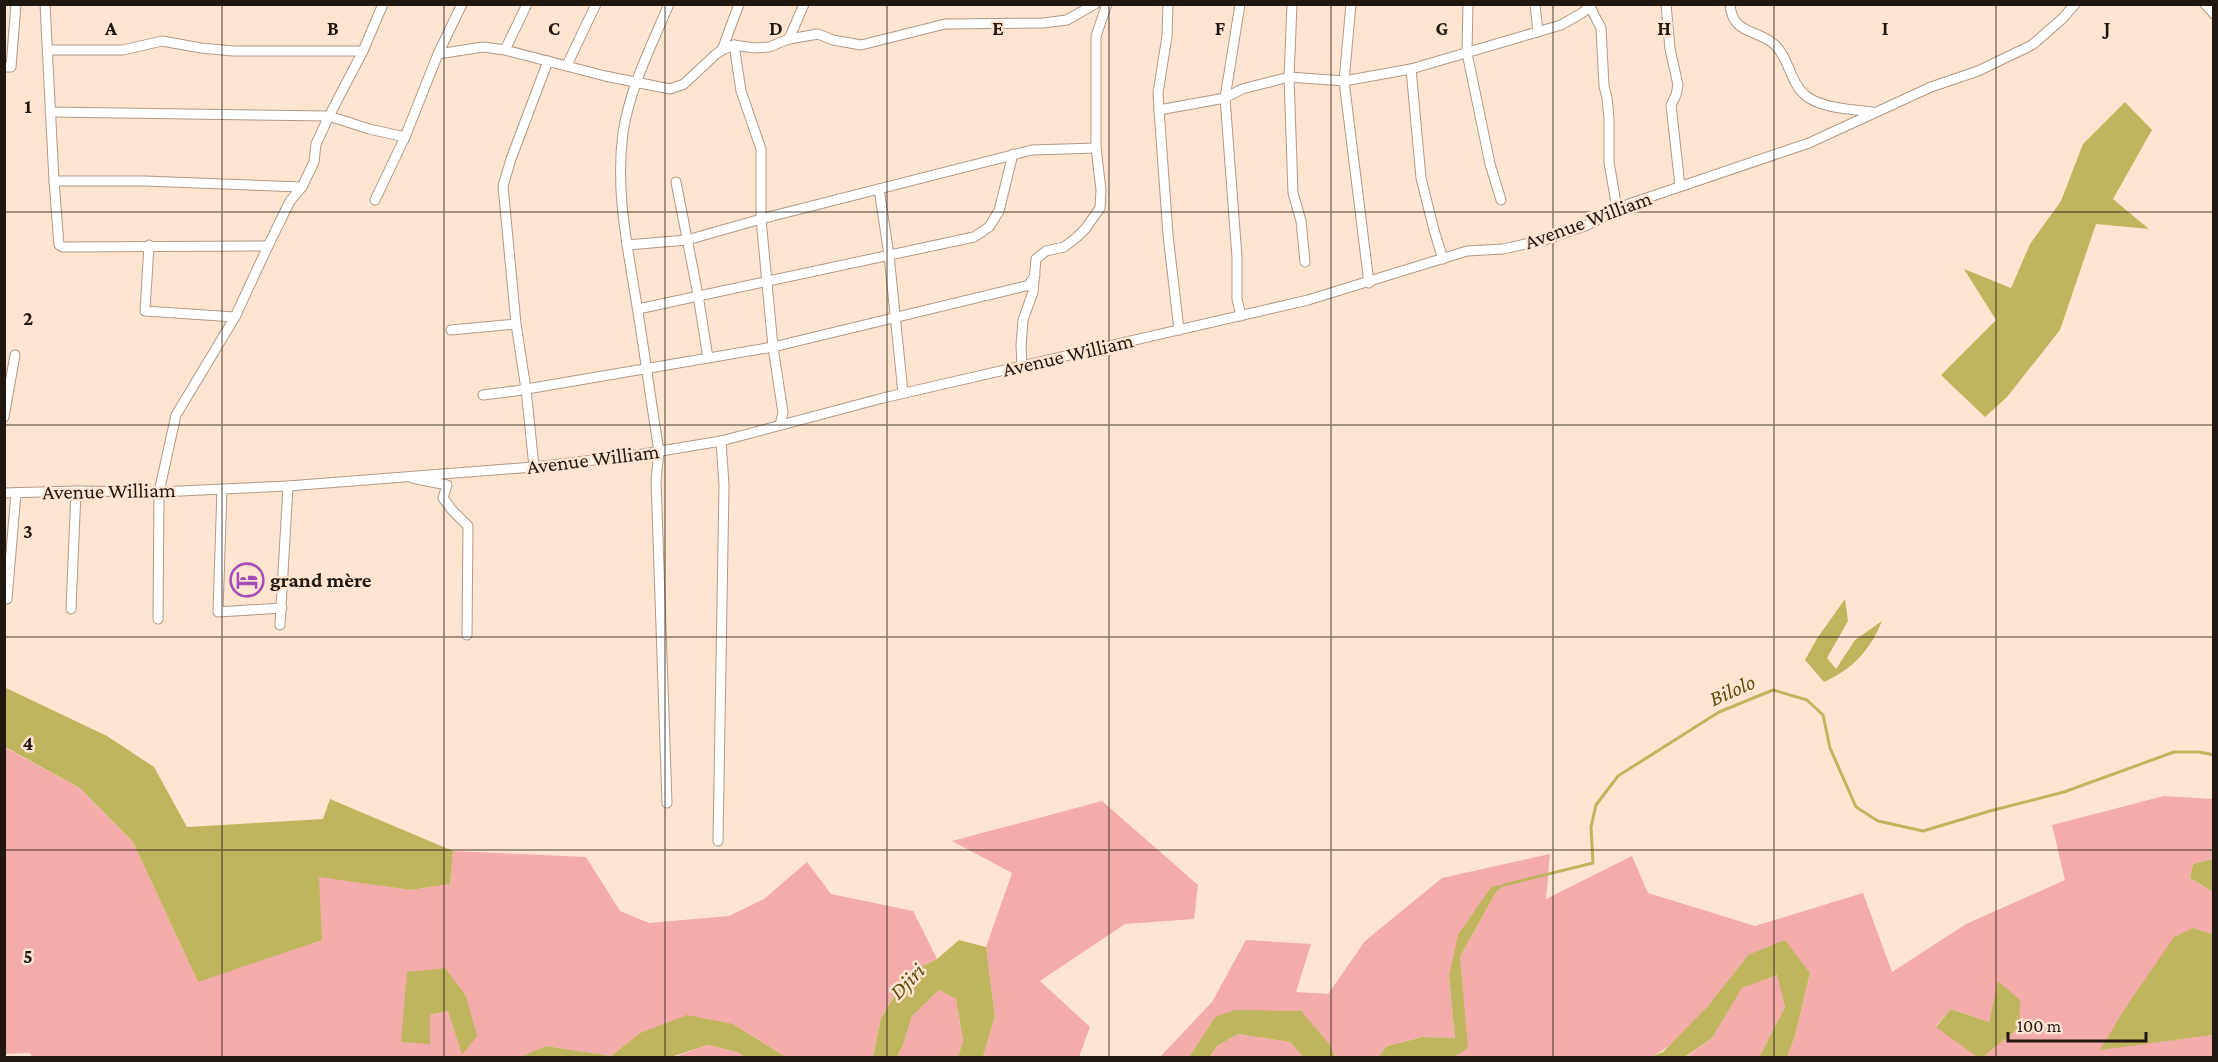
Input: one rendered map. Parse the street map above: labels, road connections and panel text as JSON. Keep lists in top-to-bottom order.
{
  "streets": {
    "street": ["Avenue William"]
  },
  "water": ["Bilolo", "Djiri"],
  "places": {
    "hotel": ["grand mère"]
  },
  "scale_bar": "100 m",
  "grid": {
    "columns": [
      "A",
      "B",
      "C",
      "D",
      "E",
      "F",
      "G",
      "H",
      "I",
      "J"
    ],
    "rows": [
      "1",
      "2",
      "3",
      "4",
      "5"
    ]
  }
}
